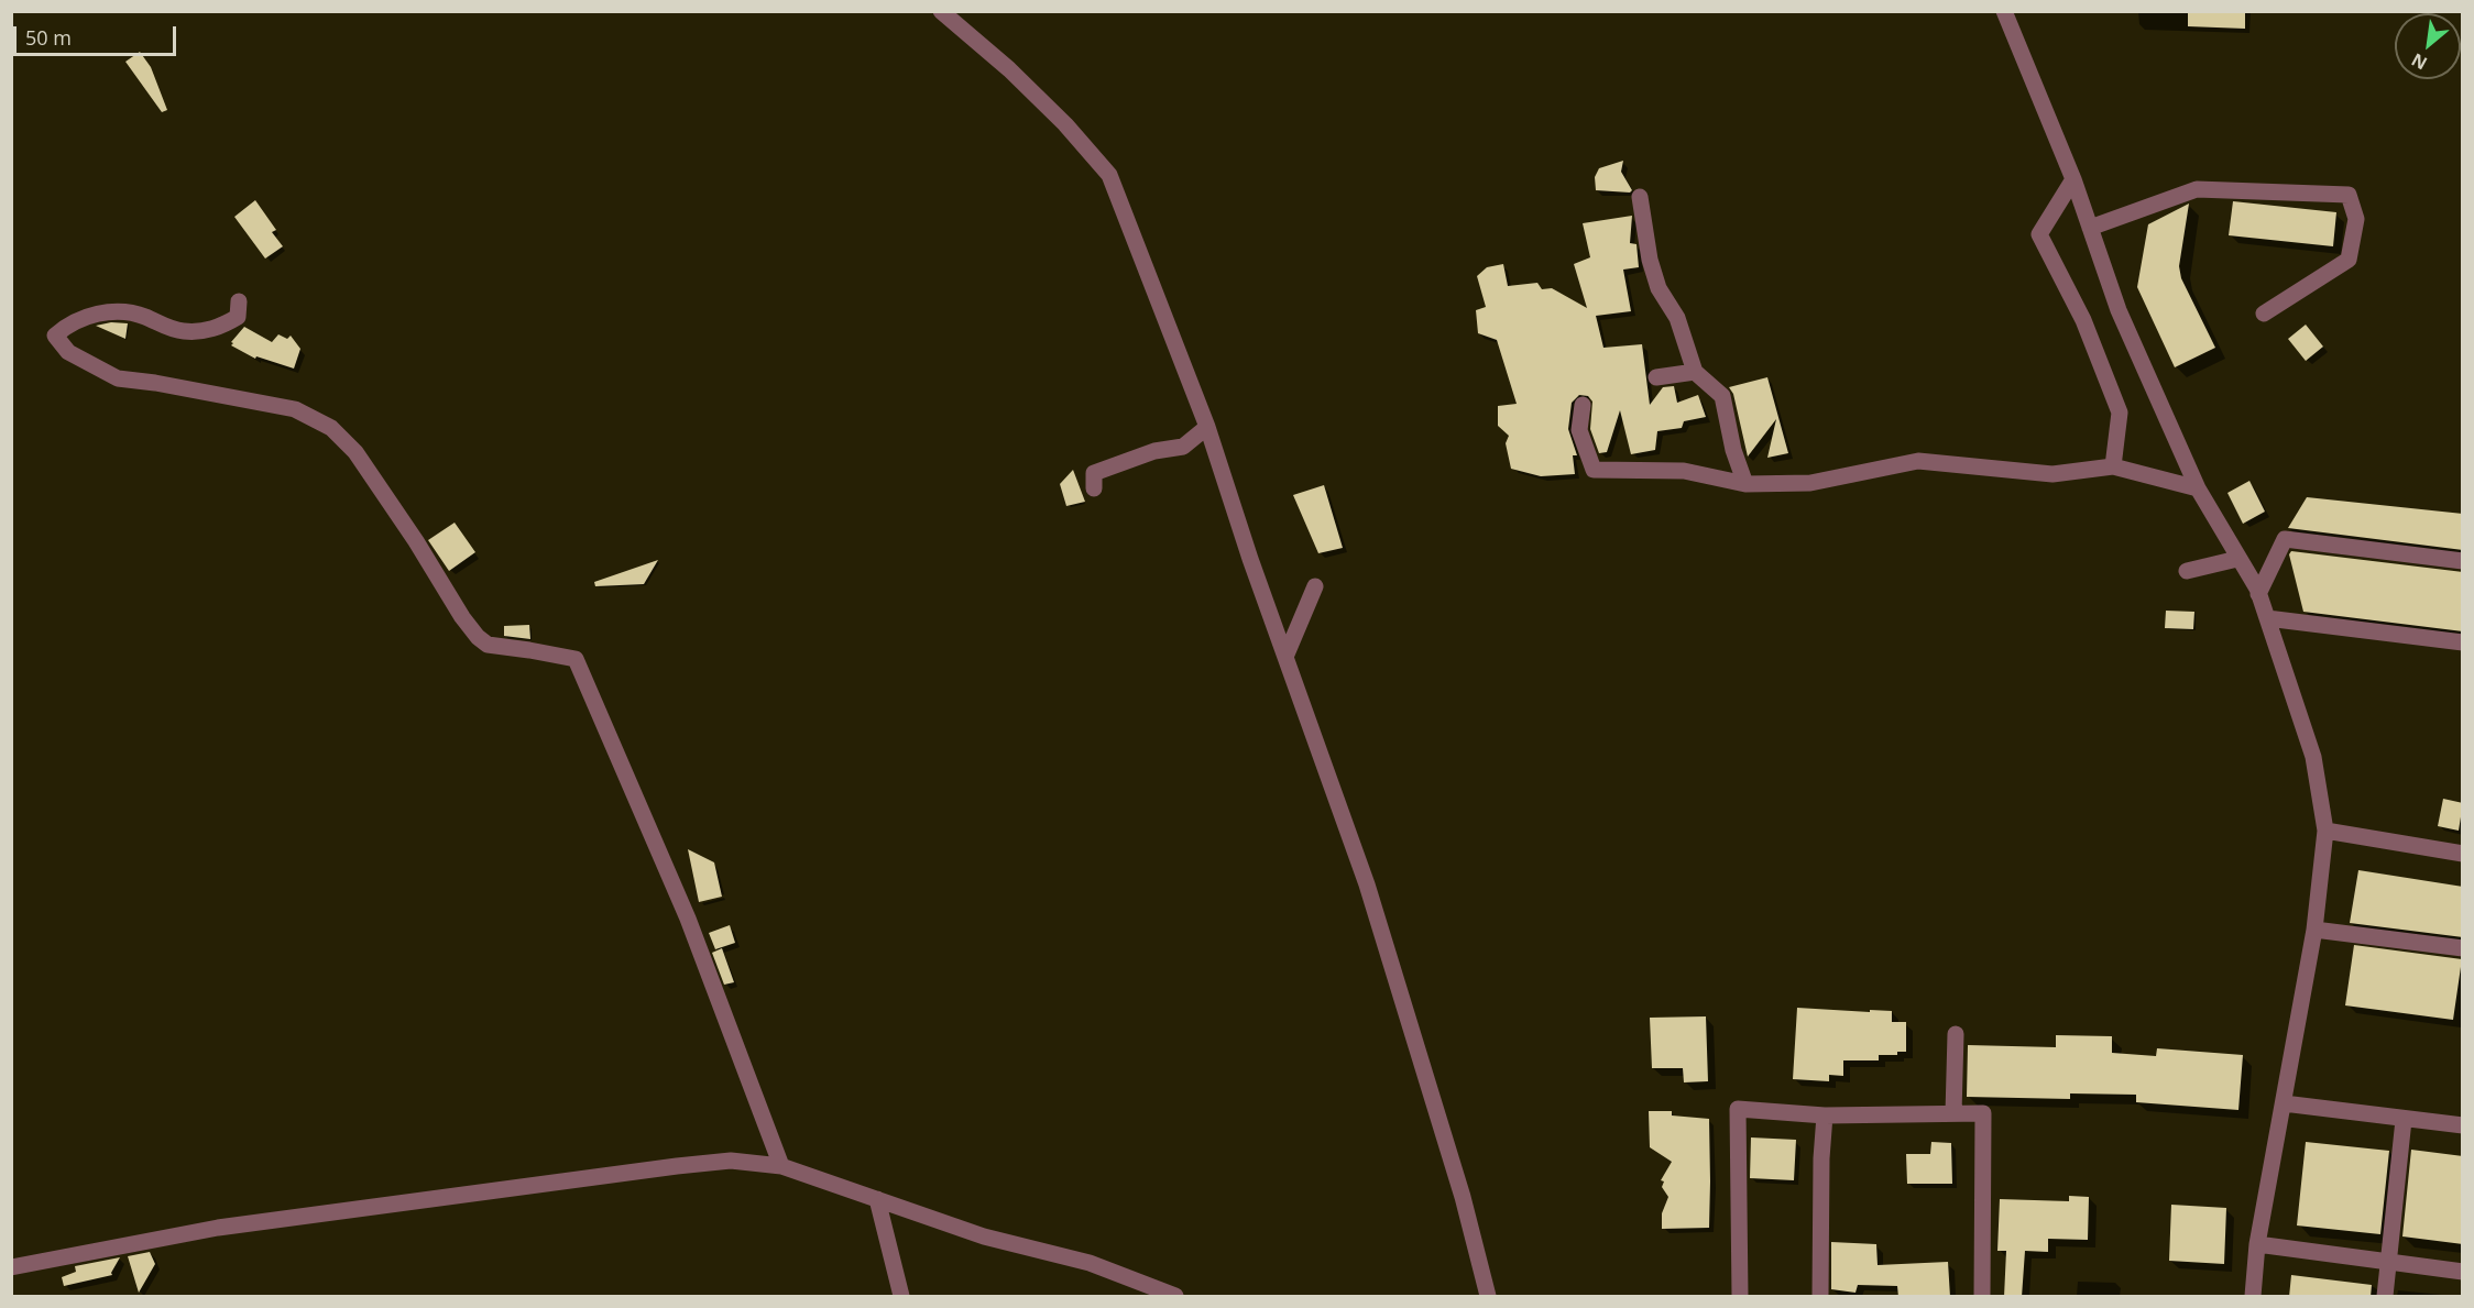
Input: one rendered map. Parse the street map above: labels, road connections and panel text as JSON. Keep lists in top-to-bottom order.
{
  "scale_bar": "50 m",
  "north": "bottom left"
}
